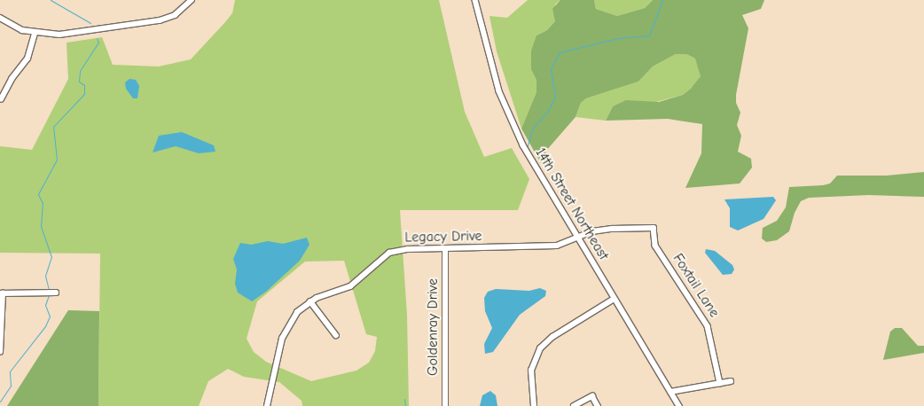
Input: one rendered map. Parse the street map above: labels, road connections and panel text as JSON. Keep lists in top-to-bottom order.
{
  "streets": {
    "street": [
      "14th Street Northeast",
      "Legacy Drive",
      "Foxtail Lane",
      "Goldenray Drive"
    ]
  },
  "crossings": [
    ["14th Street Northeast", "Legacy Drive"],
    ["Legacy Drive", "Foxtail Lane"],
    ["Legacy Drive", "Goldenray Drive"]
  ]
}
